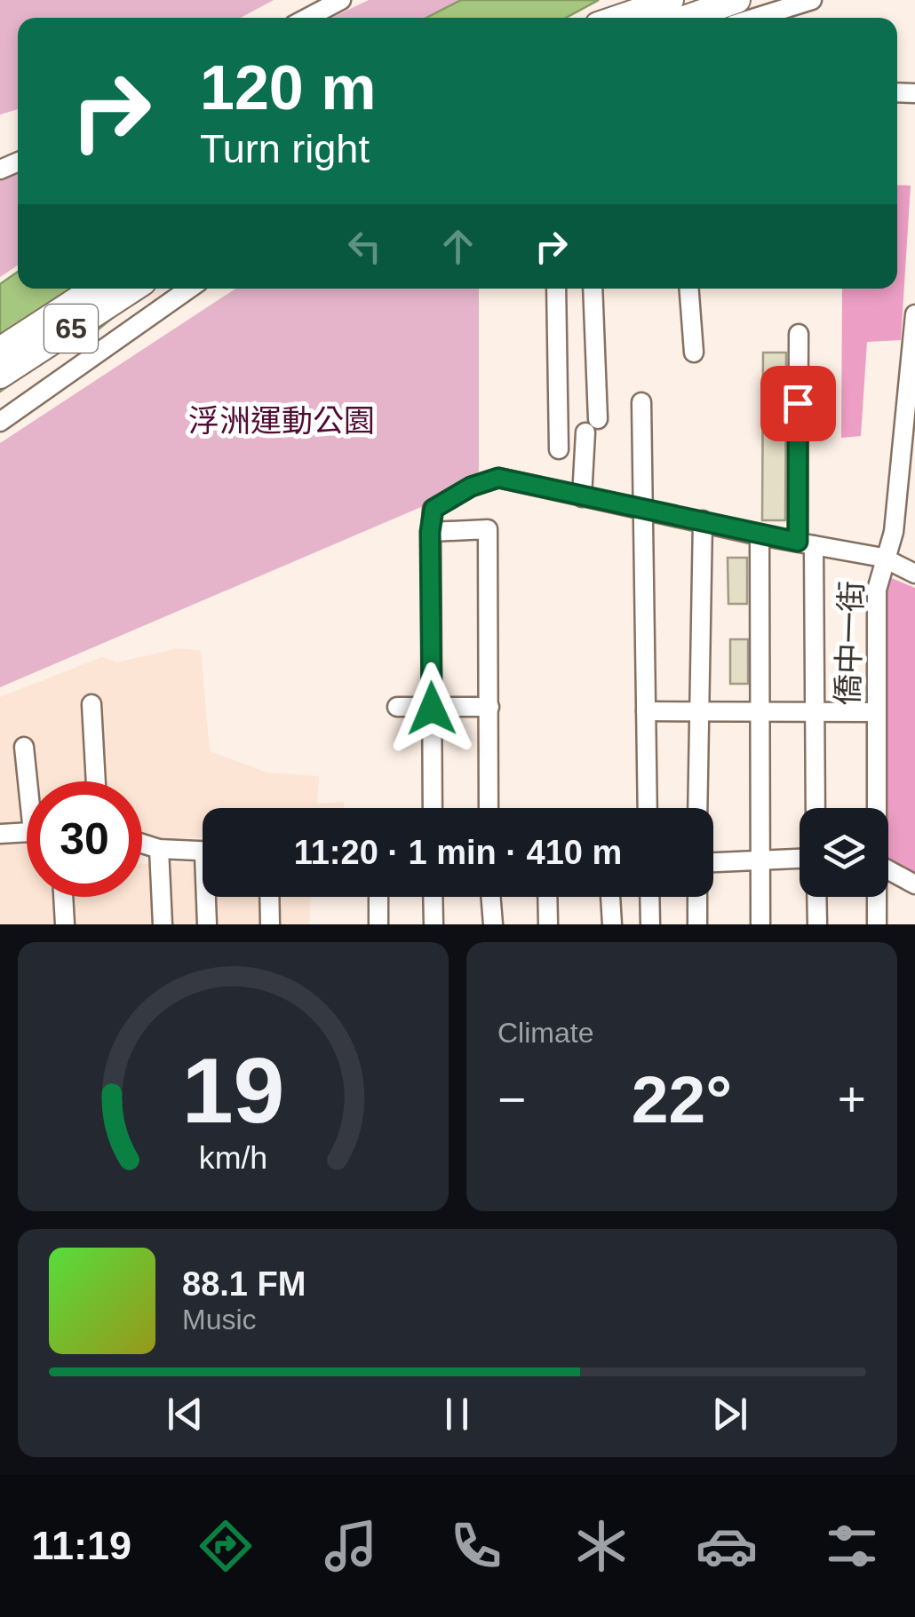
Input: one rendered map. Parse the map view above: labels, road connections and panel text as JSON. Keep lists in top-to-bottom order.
{
  "streets": {
    "highway": ["65"],
    "street": ["僑中一街"]
  },
  "parks": ["浮洲運動公園"],
  "page": {
    "turn": ["120 m", "Turn right"],
    "limit": "30",
    "trip": "11:20 · 1 min · 410 m",
    "tile": "Climate",
    "heat": ["−", "22°", "+"],
    "song": ["88.1 FM", "Music"],
    "tabs": "11:19",
    "gauge": ["19", "km/h"]
  }
}
